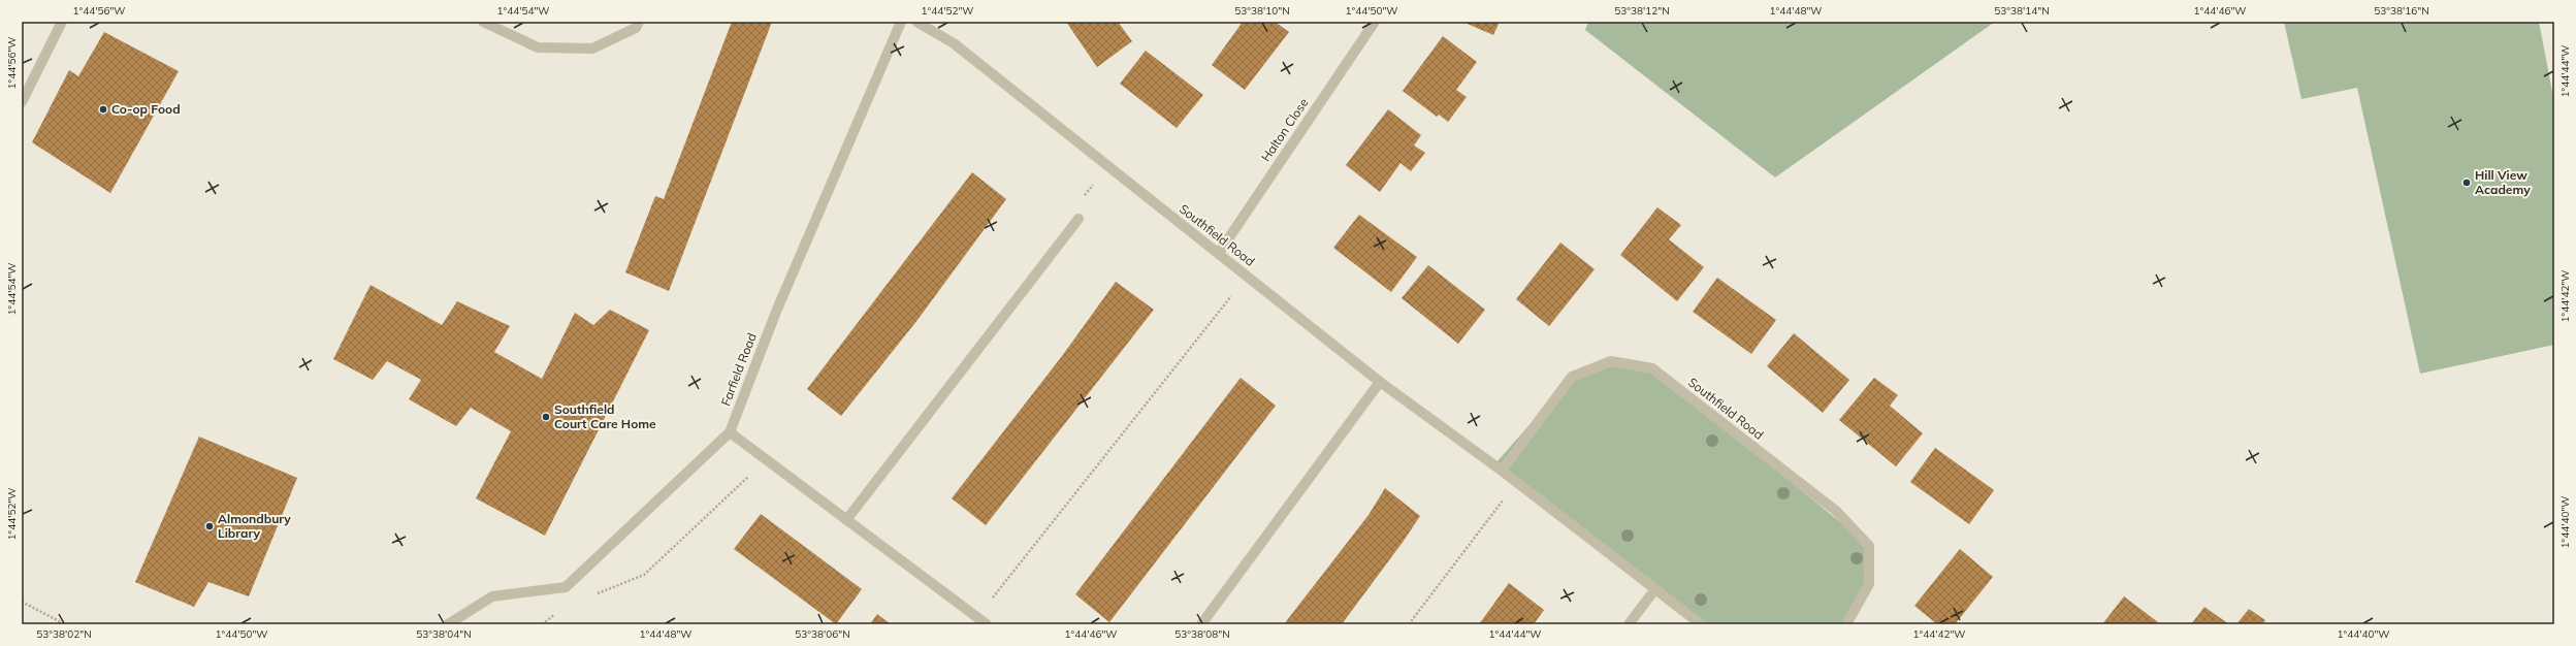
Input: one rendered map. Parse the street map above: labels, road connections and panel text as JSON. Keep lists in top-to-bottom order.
{
  "streets": {
    "street": ["Halton Close", "Southfield Road", "Farfield Road"]
  },
  "crossings": [
    ["Halton Close", "Southfield Road"]
  ],
  "places": [
    "Co-op Food",
    "Hill View Academy",
    "Southfield Court Care Home",
    "Almondbury Library"
  ],
  "coordinates": [
    "1°44'56\"W",
    "1°44'54\"W",
    "1°44'52\"W",
    "53°38'10\"N",
    "1°44'50\"W",
    "53°38'12\"N",
    "1°44'48\"W",
    "53°38'14\"N",
    "1°44'46\"W",
    "53°38'16\"N",
    "1°44'44\"W",
    "1°44'42\"W",
    "1°44'40\"W",
    "53°38'02\"N",
    "53°38'04\"N",
    "53°38'06\"N",
    "53°38'08\"N"
  ]
}
